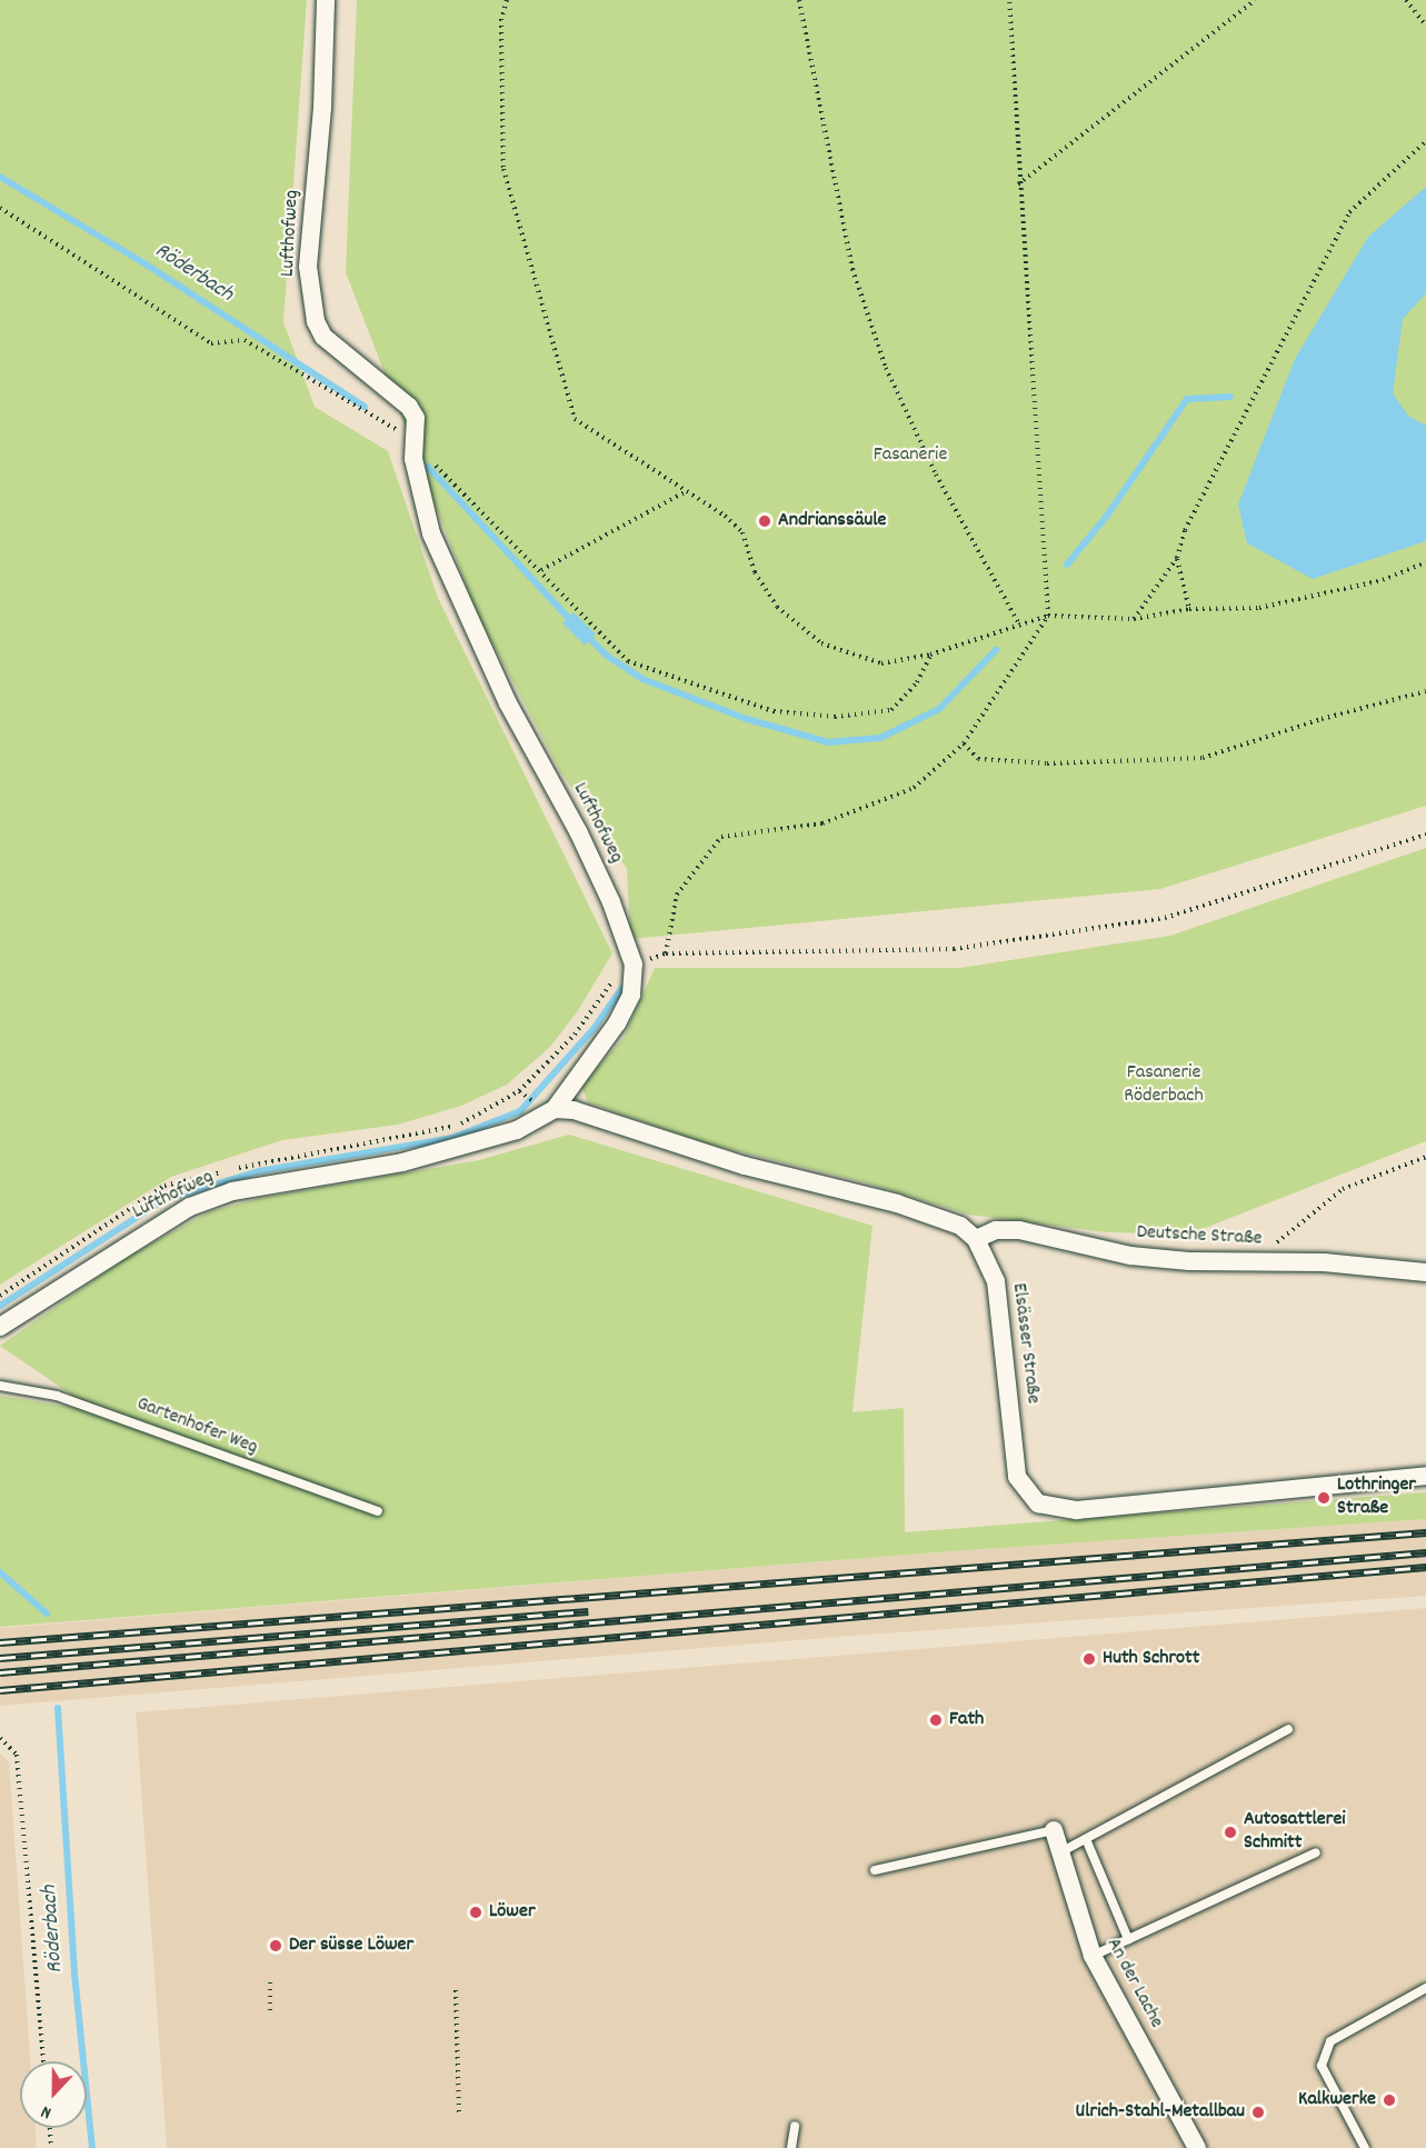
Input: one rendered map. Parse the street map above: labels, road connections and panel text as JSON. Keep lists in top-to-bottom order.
{
  "streets": {
    "street": [
      "Lufthofweg",
      "Deutsche Straße",
      "Elsässer Straße",
      "An der Lache"
    ],
    "lane": ["Gartenhofer Weg"]
  },
  "crossings": [
    ["Deutsche Straße", "Elsässer Straße"]
  ],
  "water": ["Röderbach"],
  "parks": ["Fasanerie", "Fasanerie Röderbach"],
  "places": [
    "Andrianssäule",
    "Lothringer Straße",
    "Huth Schrott",
    "Fath",
    "Autosattlerei Schmitt",
    "Löwer",
    "Der süsse Löwer",
    "Kalkwerke",
    "Ulrich-Stahl-Metallbau"
  ],
  "north": "bottom"
}
